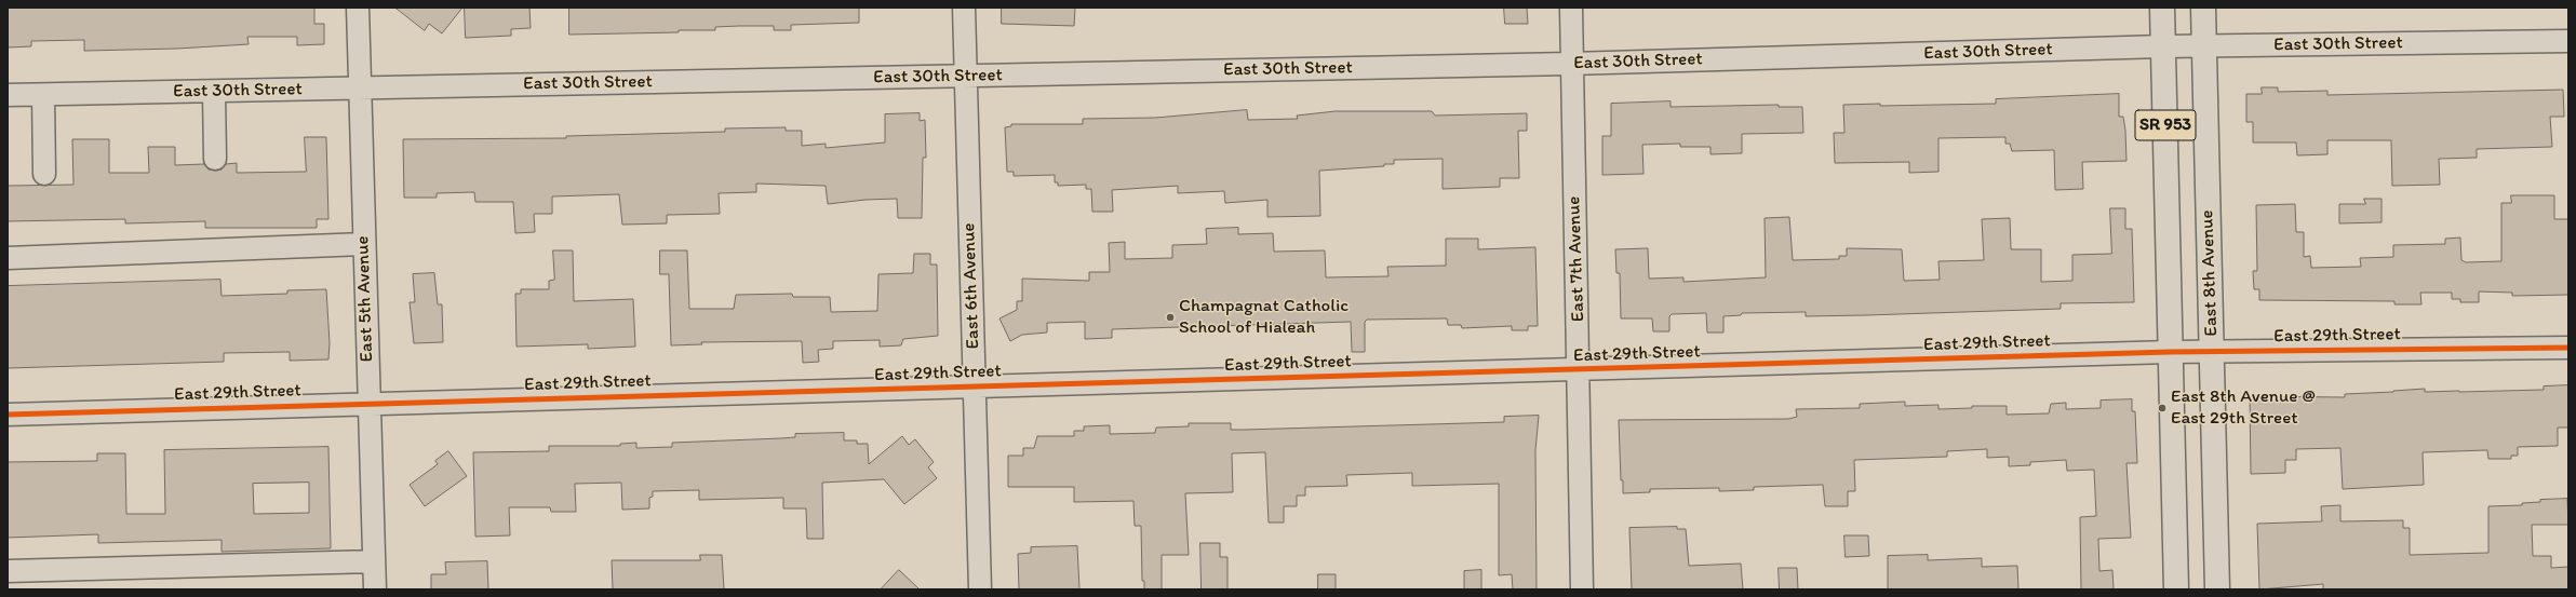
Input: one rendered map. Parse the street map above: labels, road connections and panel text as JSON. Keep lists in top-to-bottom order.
{
  "streets": {
    "main road": ["SR 953", "East 8th Avenue"],
    "street": [
      "East 30th Street",
      "East 7th Avenue",
      "East 6th Avenue",
      "East 5th Avenue",
      "East 29th Street"
    ]
  },
  "crossings": [
    ["East 30th Street", "SR 953"],
    ["East 30th Street", "East 7th Avenue"],
    ["East 30th Street", "East 8th Avenue"],
    ["East 30th Street", "East 6th Avenue"],
    ["East 30th Street", "East 5th Avenue"],
    ["SR 953", "East 29th Street"],
    ["East 7th Avenue", "East 29th Street"],
    ["East 8th Avenue", "East 29th Street"],
    ["East 6th Avenue", "East 29th Street"],
    ["East 5th Avenue", "East 29th Street"]
  ],
  "places": ["Champagnat Catholic School of Hialeah", "East 8th Avenue @ East 29th Street"]
}
